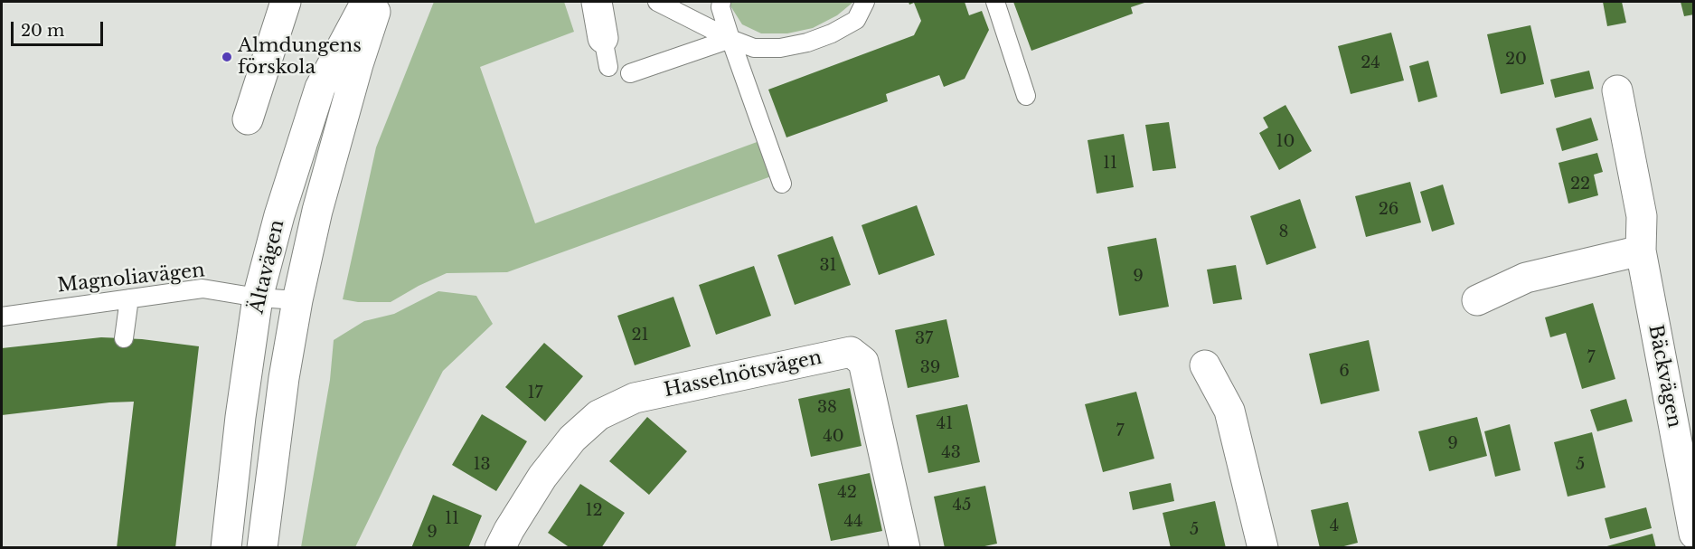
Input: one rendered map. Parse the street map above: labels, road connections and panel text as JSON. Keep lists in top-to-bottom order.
{
  "streets": {
    "street": ["Ältavägen", "Hasselnötsvägen", "Bäckvägen"],
    "lane": ["Magnoliavägen"]
  },
  "crossings": [
    ["Ältavägen", "Magnoliavägen"]
  ],
  "places": ["Almdungens förskola"],
  "house_numbers": [
    "20",
    "24",
    "10",
    "11",
    "22",
    "26",
    "8",
    "31",
    "9",
    "21",
    "37",
    "7",
    "39",
    "6",
    "17",
    "38",
    "41",
    "7",
    "40",
    "9",
    "43",
    "13",
    "5",
    "42",
    "45",
    "12",
    "11",
    "44",
    "4",
    "5",
    "9"
  ],
  "scale_bar": "20 m"
}
